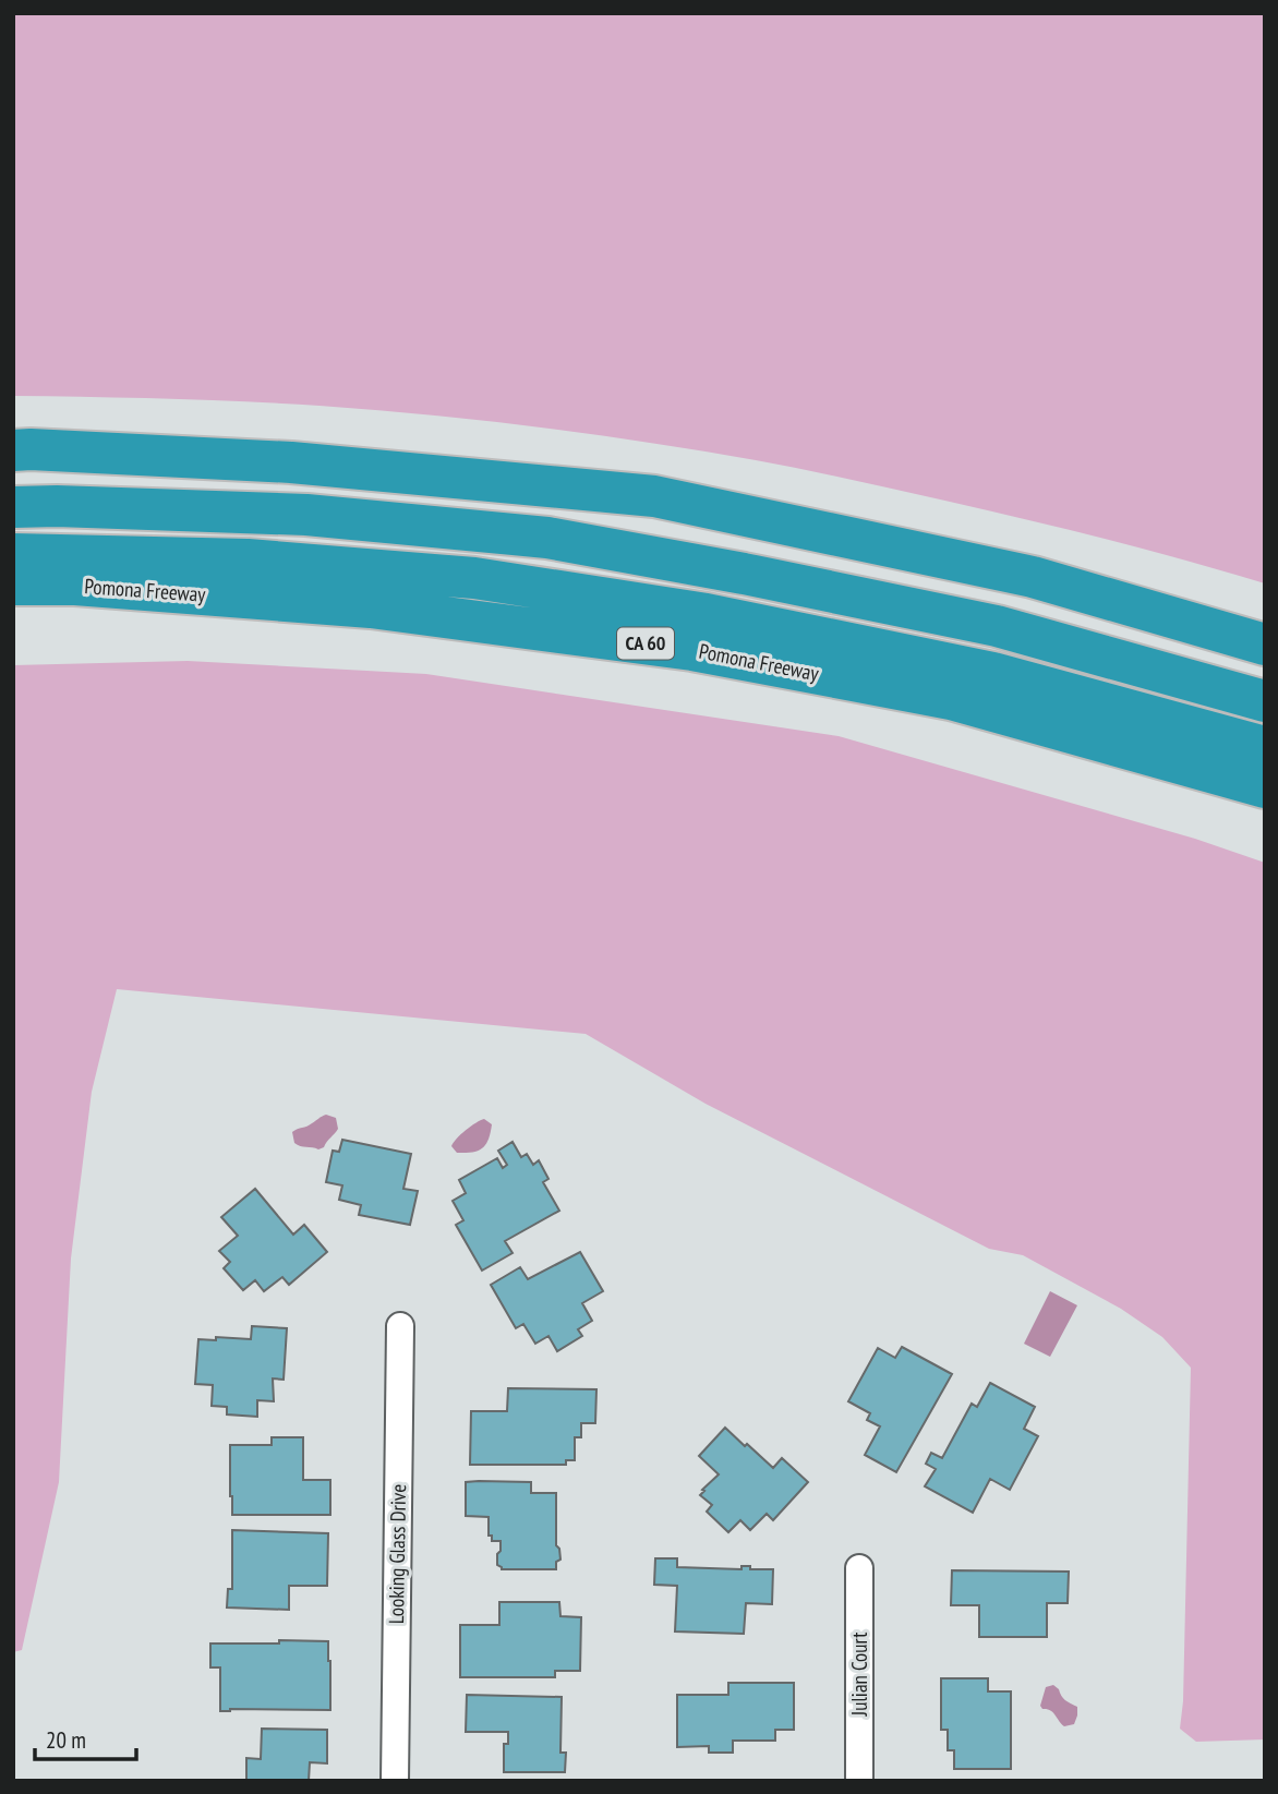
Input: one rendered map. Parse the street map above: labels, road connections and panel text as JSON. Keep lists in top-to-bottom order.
{
  "streets": {
    "highway": ["Pomona Freeway", "CA 60"],
    "street": ["Looking Glass Drive", "Julian Court"]
  },
  "scale_bar": "20 m"
}
